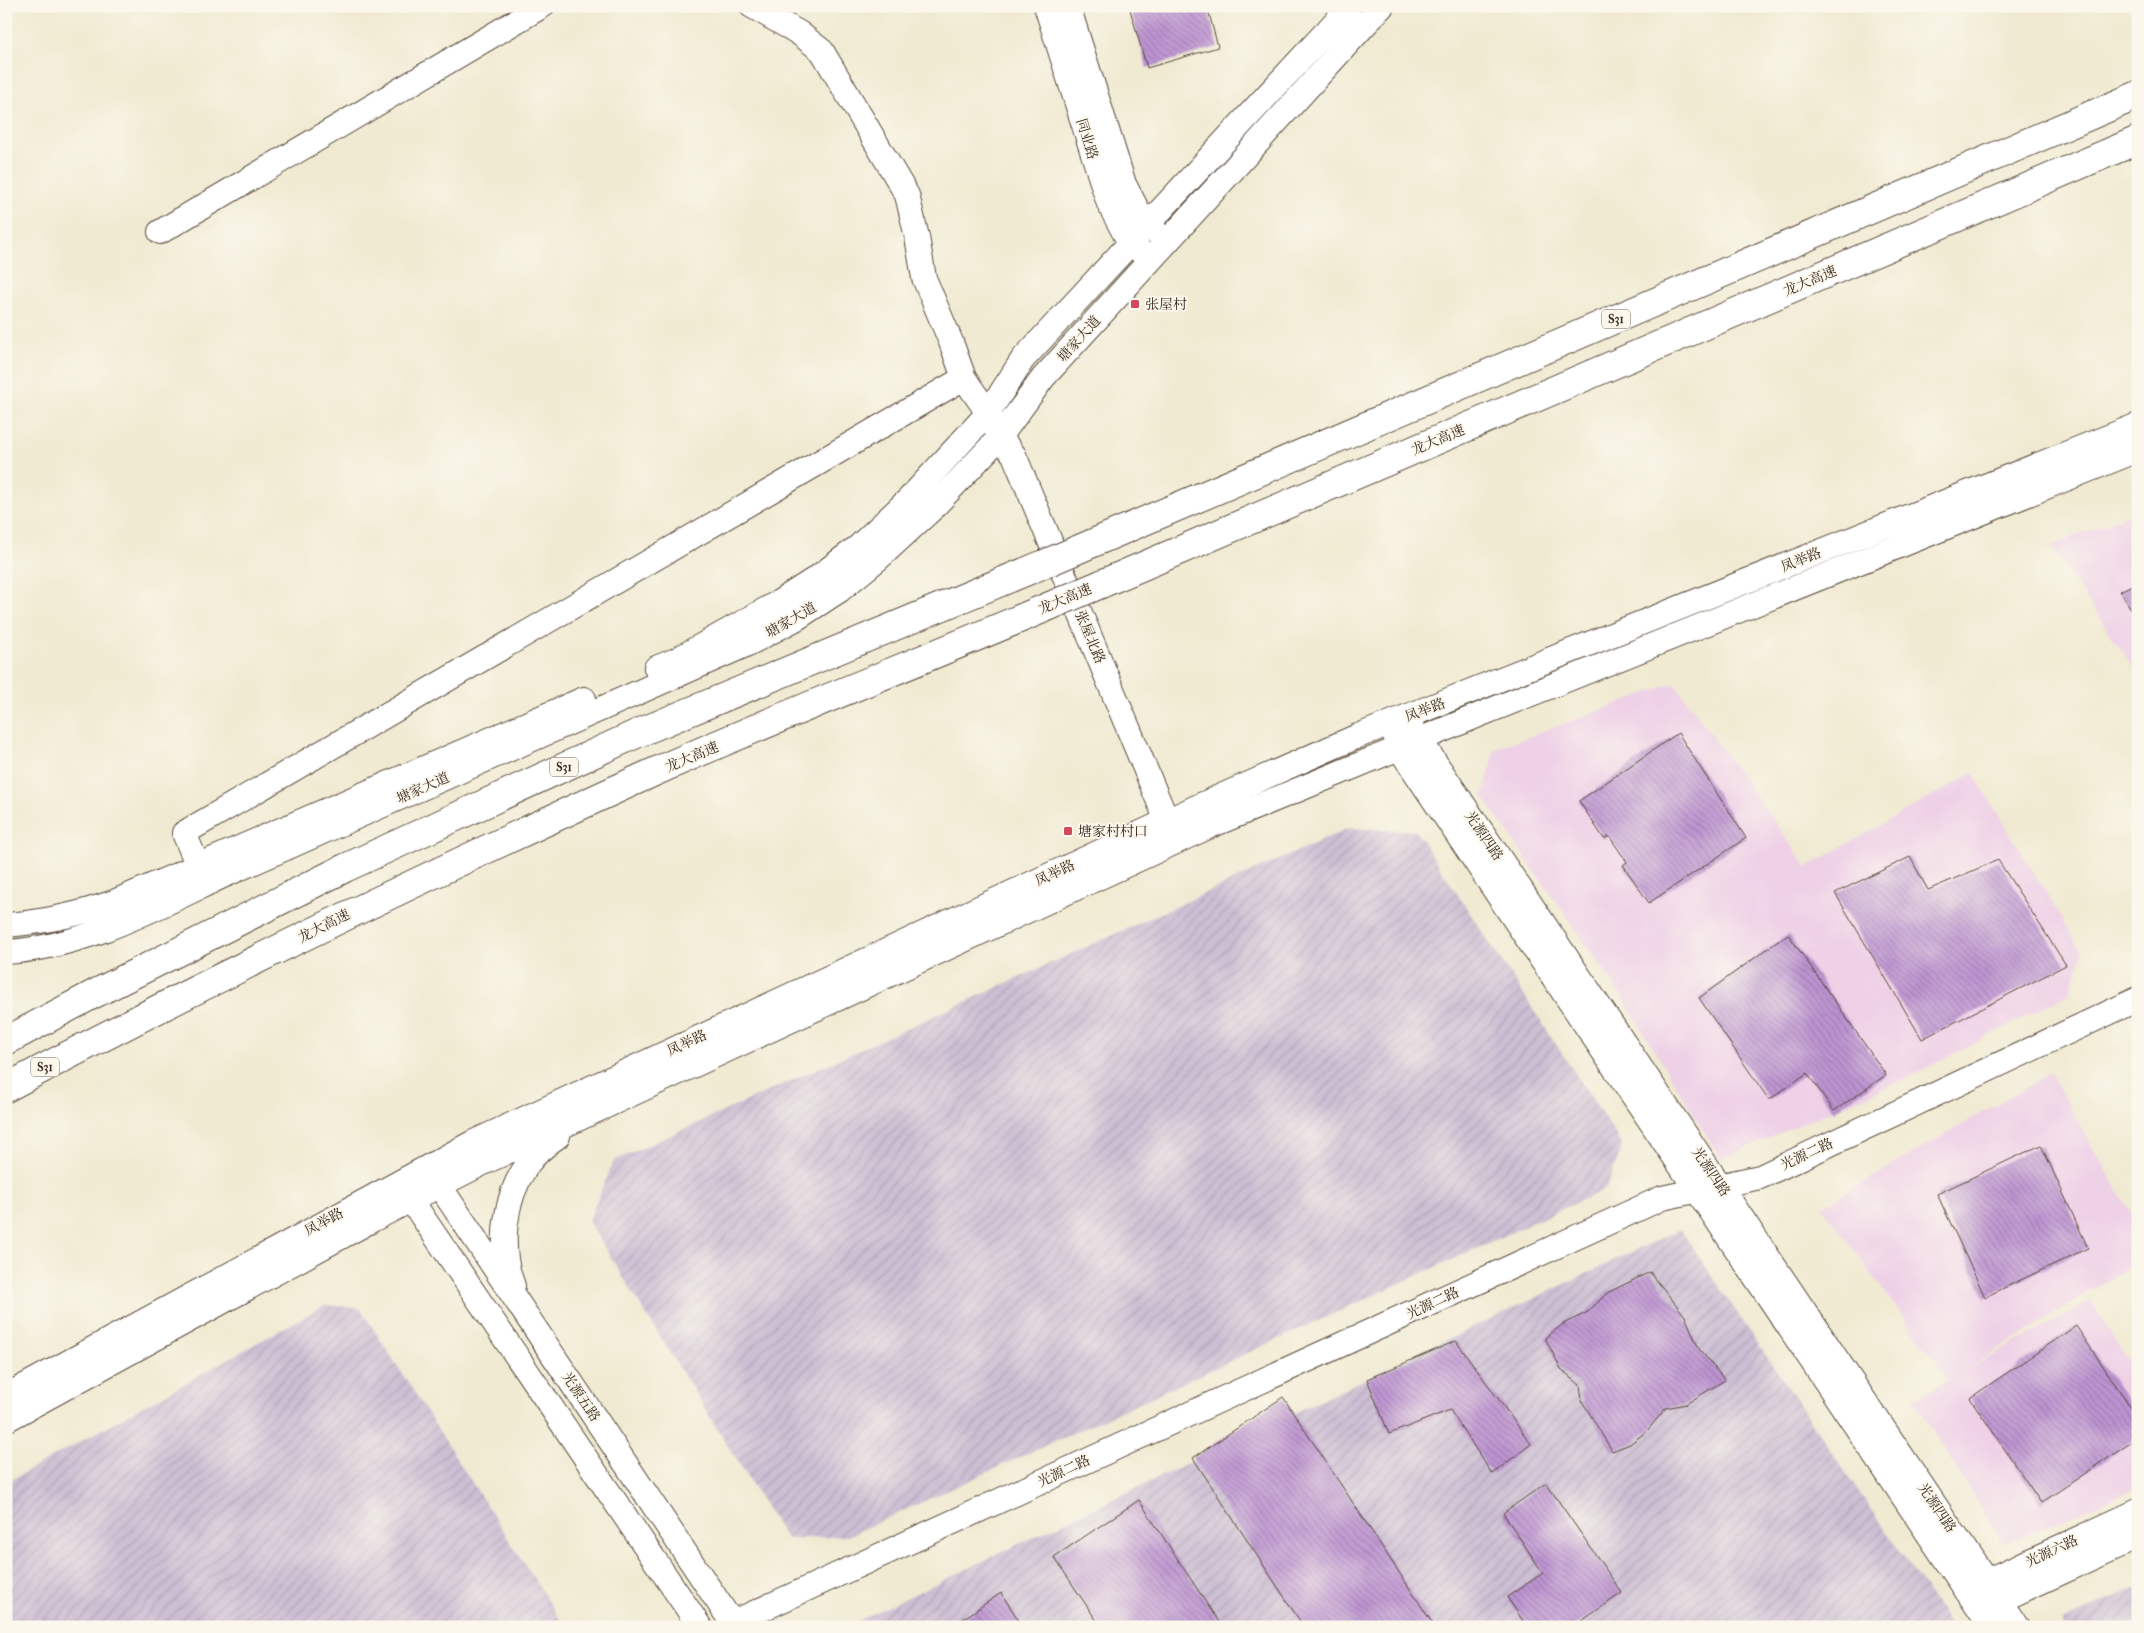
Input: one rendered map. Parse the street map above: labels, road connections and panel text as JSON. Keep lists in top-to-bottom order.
{
  "streets": {
    "highway": ["龙大高速", "S31"],
    "street": [
      "同业路",
      "塘家大道",
      "凤举路",
      "张屋北路",
      "光源四路",
      "光源二路",
      "光源五路",
      "光源六路"
    ]
  },
  "crossings": [
    ["同业路", "塘家大道"],
    ["塘家大道", "张屋北路"],
    ["凤举路", "张屋北路"],
    ["凤举路", "光源四路"],
    ["凤举路", "光源五路"],
    ["光源四路", "光源二路"],
    ["光源四路", "光源六路"],
    ["光源二路", "光源五路"]
  ],
  "places": {
    "transit": ["张屋村", "塘家村村口"]
  }
}
